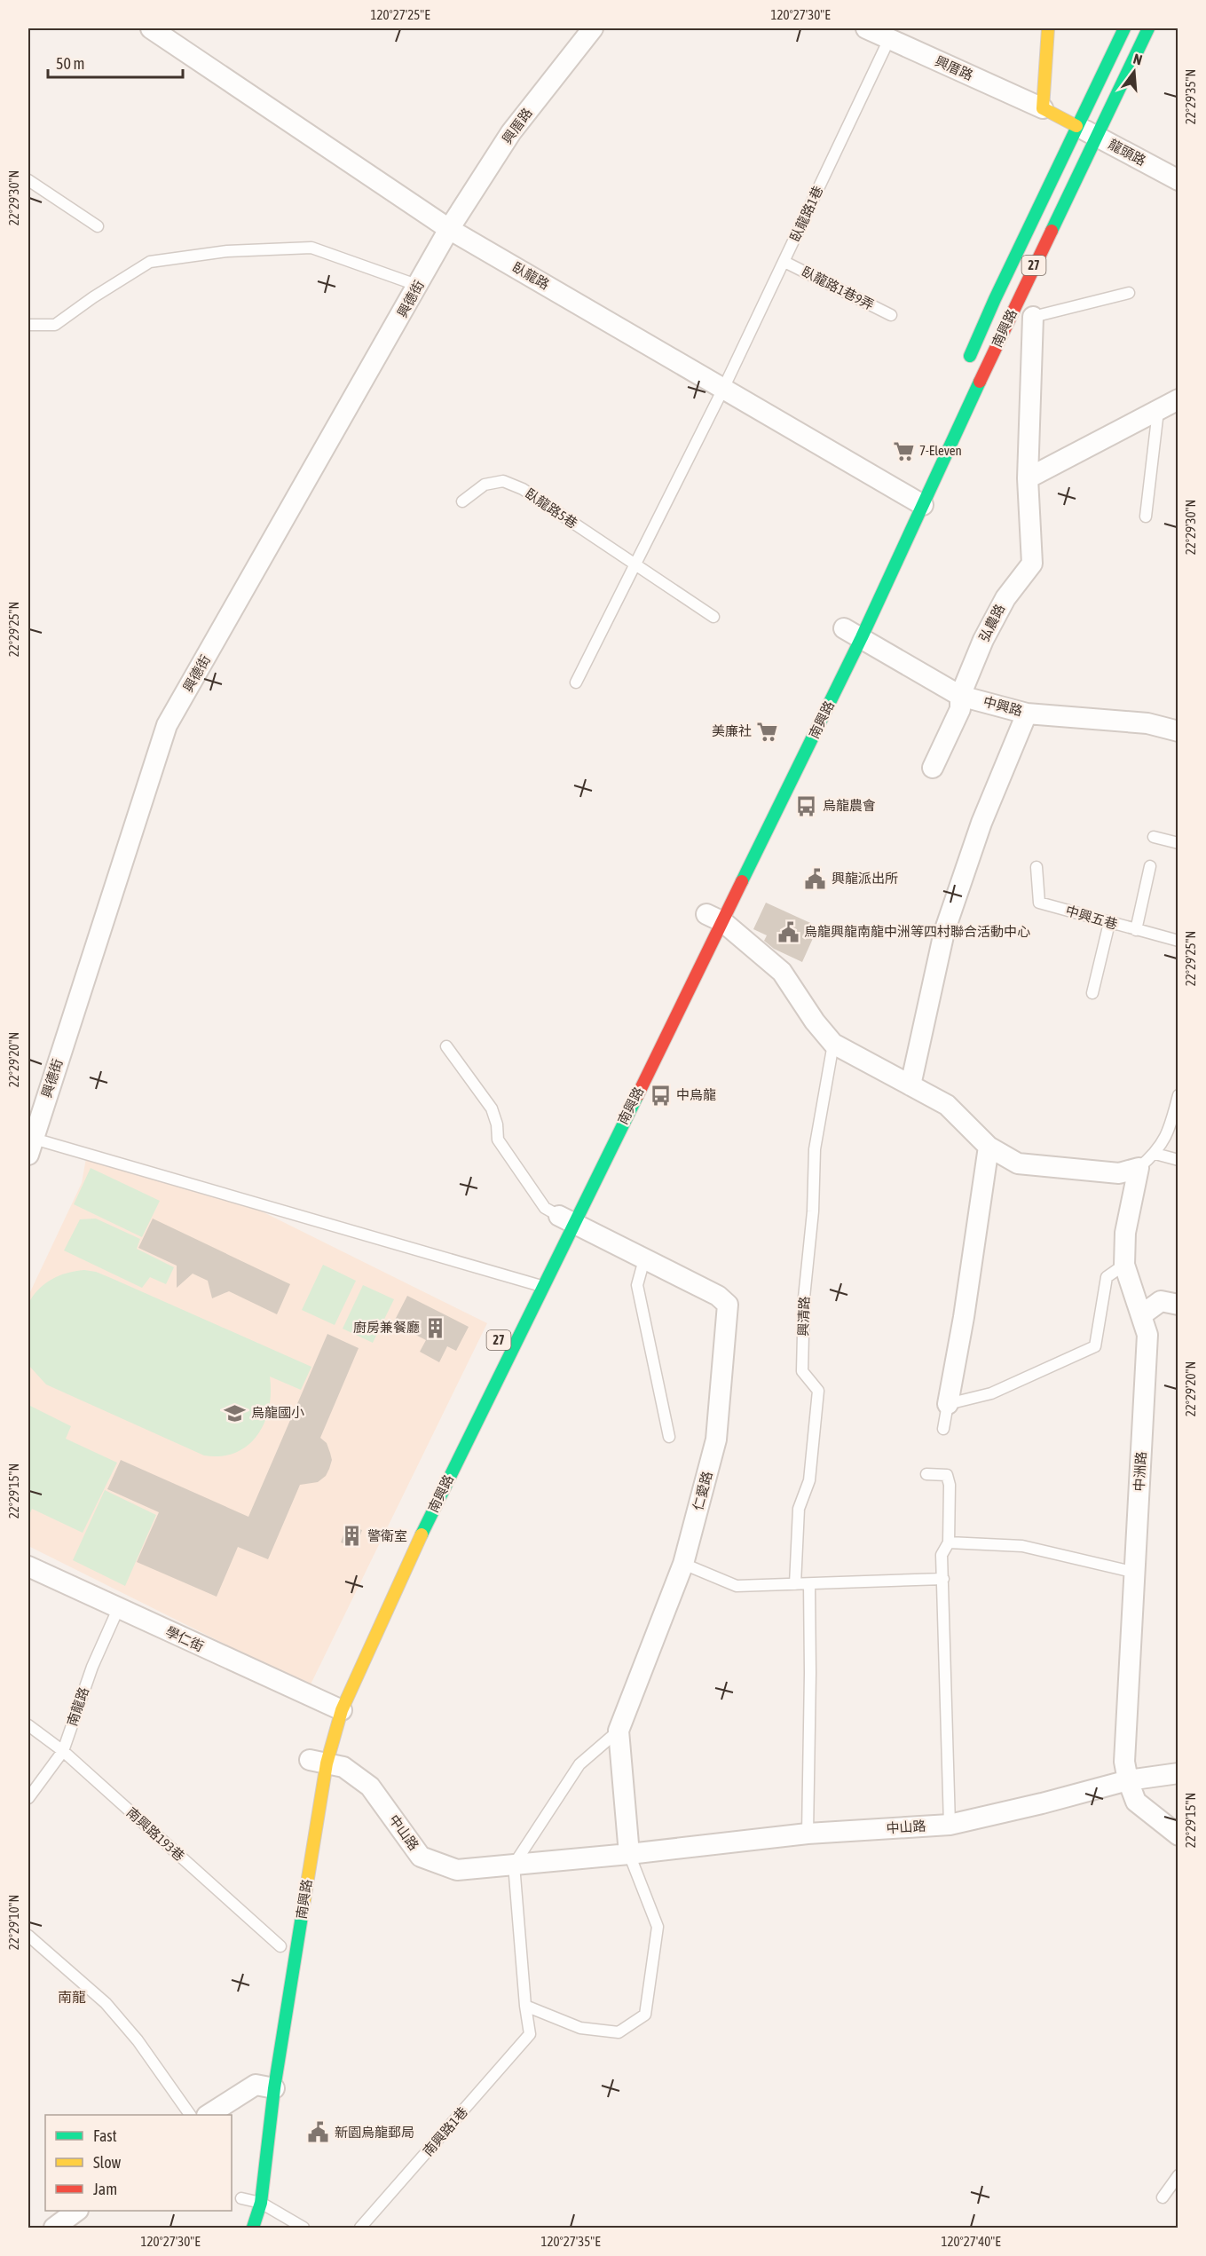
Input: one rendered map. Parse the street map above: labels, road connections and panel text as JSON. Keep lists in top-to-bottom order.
{
  "streets": {
    "main road": ["興厝路", "27", "南興路"],
    "street": [
      "龍頭路",
      "臥龍路",
      "興德街",
      "弘農路",
      "中興路",
      "中洲路",
      "仁愛路",
      "學仁街",
      "中山路"
    ],
    "lane": [
      "臥龍路1巷",
      "臥龍路1巷9弄",
      "臥龍路5巷",
      "中興五巷",
      "興清路",
      "南龍路",
      "南興路193巷",
      "南興路1巷"
    ]
  },
  "crossings": [
    ["興厝路", "龍頭路"],
    ["興厝路", "臥龍路1巷"],
    ["興厝路", "臥龍路"],
    ["興厝路", "興德街"],
    ["興厝路", "南興路"],
    ["龍頭路", "南興路"],
    ["臥龍路1巷", "臥龍路"],
    ["臥龍路1巷", "臥龍路1巷9弄"],
    ["臥龍路", "興德街"],
    ["臥龍路", "南興路"],
    ["南興路", "中興路"],
    ["南興路", "仁愛路"],
    ["南興路", "學仁街"],
    ["南興路", "中山路"],
    ["弘農路", "中興路"],
    ["中洲路", "中山路"],
    ["仁愛路", "中山路"],
    ["學仁街", "南龍路"],
    ["南龍路", "南興路193巷"]
  ],
  "districts": ["南龍"],
  "places": {
    "supermarket": ["7-Eleven", "美廉社"],
    "bus stop": ["烏龍農會", "中烏龍"],
    "public building": ["興龍派出所", "烏龍興龍南龍中洲等四村聯合活動中心", "新園烏龍郵局"],
    "building": ["廚房兼餐廳", "警衛室"],
    "school or university": ["烏龍國小"]
  },
  "legend": ["Fast", "Slow", "Jam"],
  "scale_bar": "50 m",
  "north": "top",
  "coordinates": [
    "120°27'25\"E",
    "120°27'30\"E",
    "22°29'35\"N",
    "22°29'30\"N",
    "22°29'25\"N",
    "22°29'20\"N",
    "22°29'15\"N",
    "22°29'10\"N",
    "120°27'35\"E",
    "120°27'40\"E"
  ]
}
